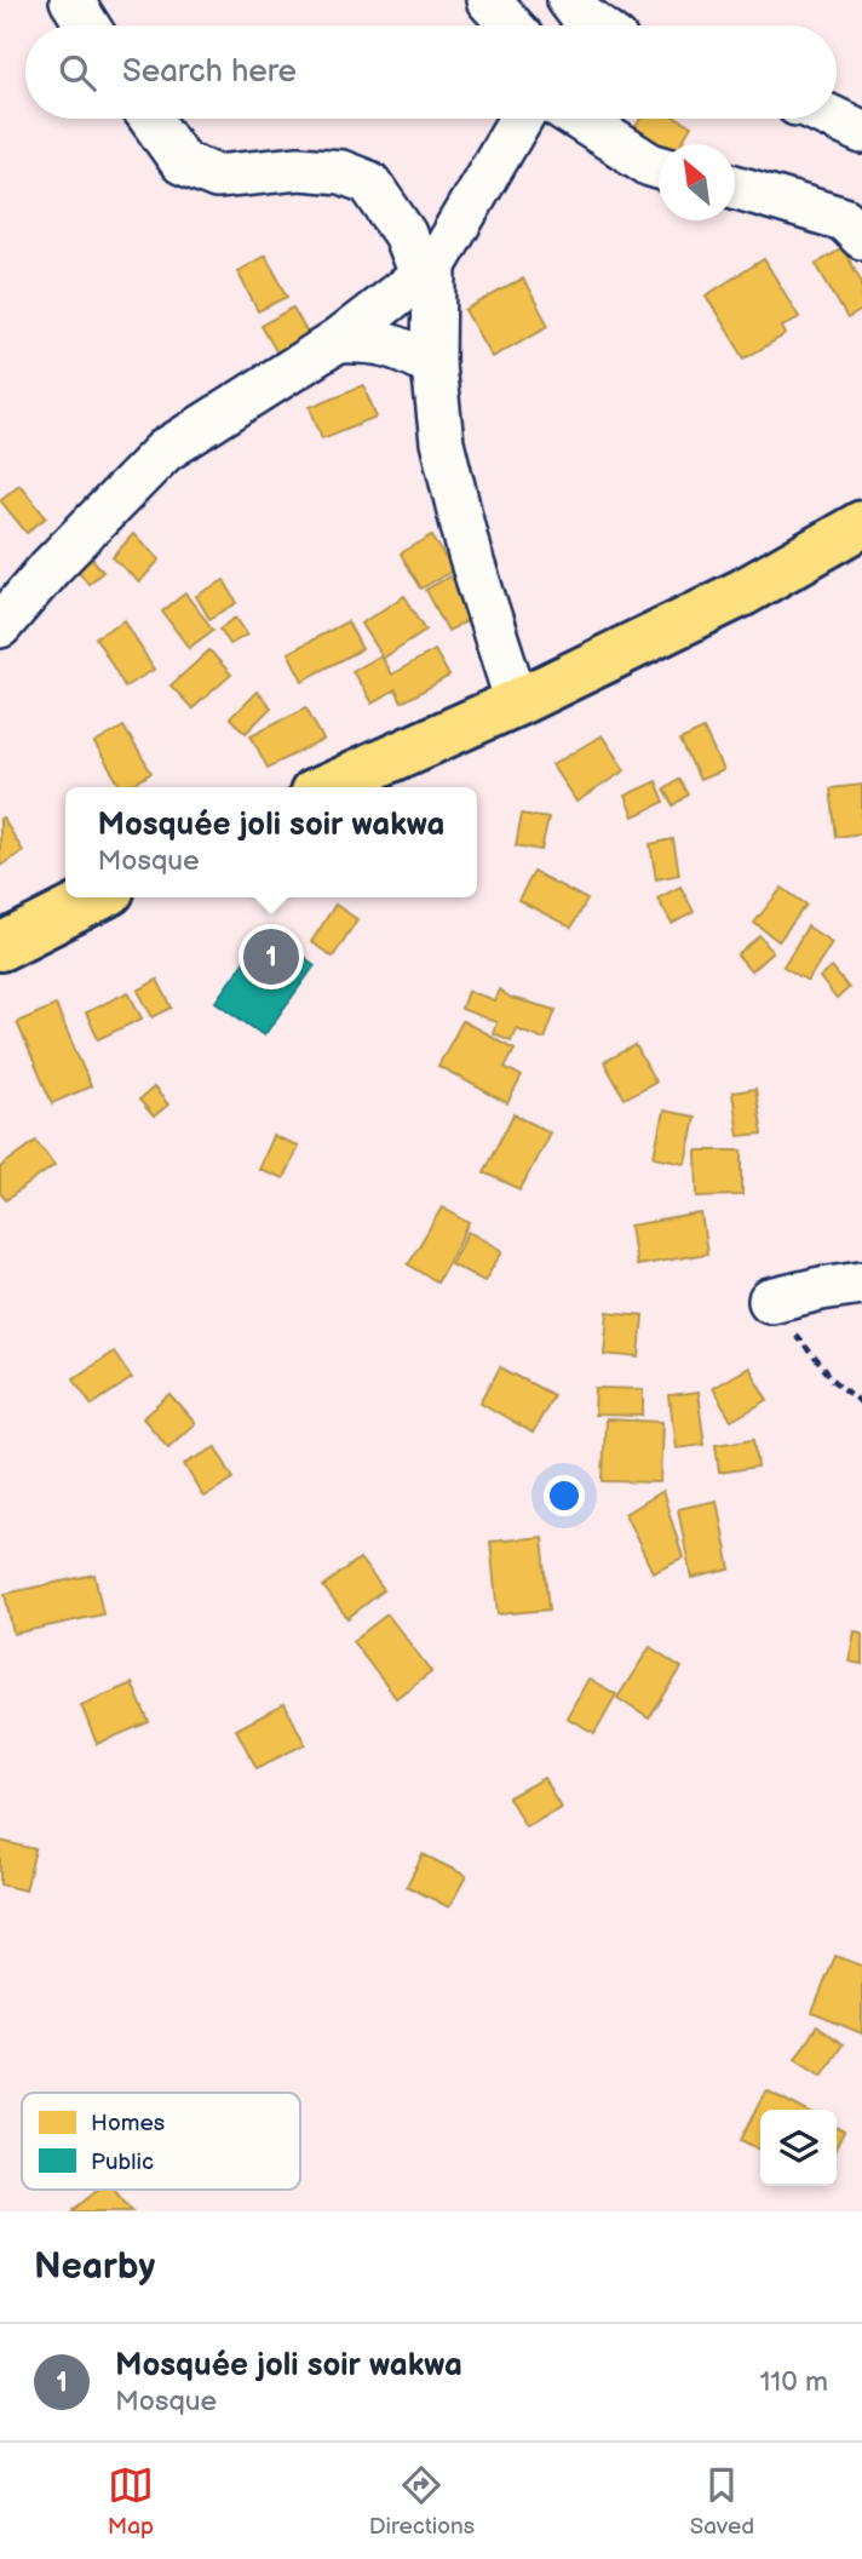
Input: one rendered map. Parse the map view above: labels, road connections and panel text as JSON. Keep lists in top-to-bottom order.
{
  "legend": ["Homes", "Public"],
  "north": "top left",
  "page": {
    "search": "Search here",
    "popup": ["Mosquée joli soir wakwa", "Mosque"],
    "pins": "1",
    "heading": "Nearby",
    "list": [
      {
        "mark": "1",
        "name": "Mosquée joli soir wakwa",
        "note": "Mosque",
        "value": "110 m"
      }
    ],
    "nav": ["Map", "Directions", "Saved"]
  }
}
